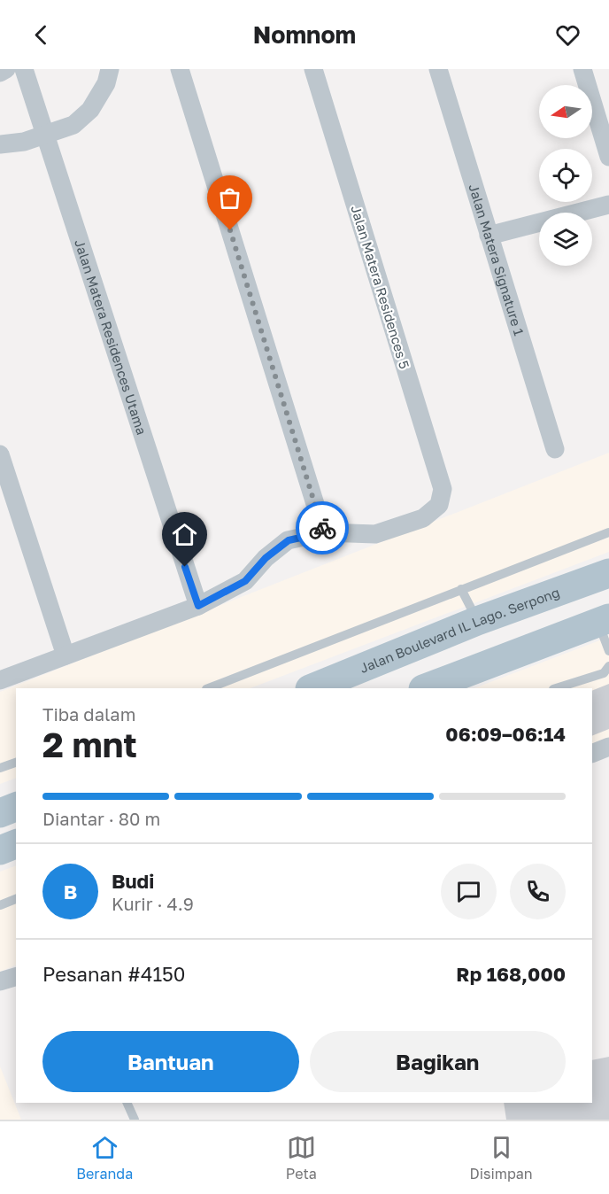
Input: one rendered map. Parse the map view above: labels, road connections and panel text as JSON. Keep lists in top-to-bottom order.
{
  "streets": {
    "main road": ["Jalan Boulevard IL Lago. Serpong"],
    "street": ["Jalan Matera Signature 1", "Jalan Matera Residences 5", "Jalan Matera Residences Utama"]
  },
  "north": "left",
  "page": {
    "header": "Nomnom",
    "heading": ["2 mnt", "Tiba dalam", "06:09–06:14"],
    "panel": [
      "Budi",
      "Kurir · 4.9",
      "Pesanan #4150",
      "Rp 168,000"
    ],
    "bar": "Diantar · 80 m",
    "round": "B",
    "buttons": ["Bantuan", "Bagikan"],
    "tabs": ["Beranda", "Peta", "Disimpan"]
  }
}
